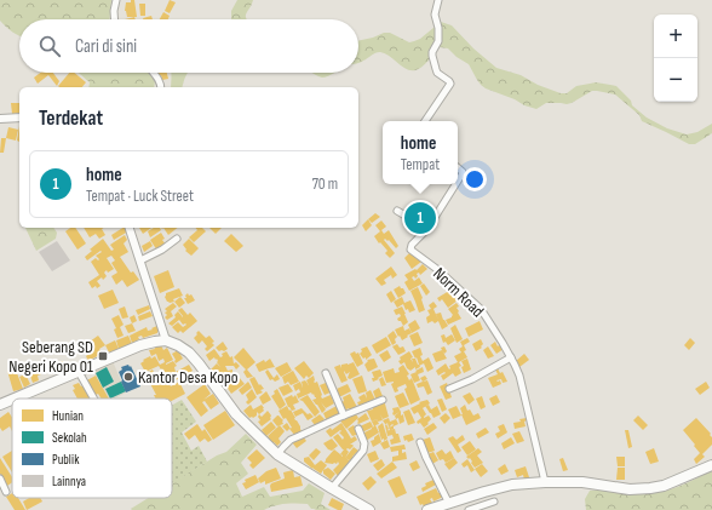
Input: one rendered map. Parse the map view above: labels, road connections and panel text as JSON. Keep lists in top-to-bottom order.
{
  "streets": {
    "street": ["Norm Road"]
  },
  "places": {
    "transit": ["Seberang SD Negeri Kopo 01"],
    "other": ["Kantor Desa Kopo"]
  },
  "legend": [
    "Hunian",
    "Sekolah",
    "Publik",
    "Lainnya"
  ],
  "page": {
    "map_buttons": ["+", "−"],
    "search": "Cari di sini",
    "heading": "Terdekat",
    "popup": ["home", "Tempat"],
    "list": [
      {
        "mark": "1",
        "name": "home",
        "note": "Tempat · Luck Street",
        "value": "70 m"
      }
    ],
    "pins": "1"
  }
}
